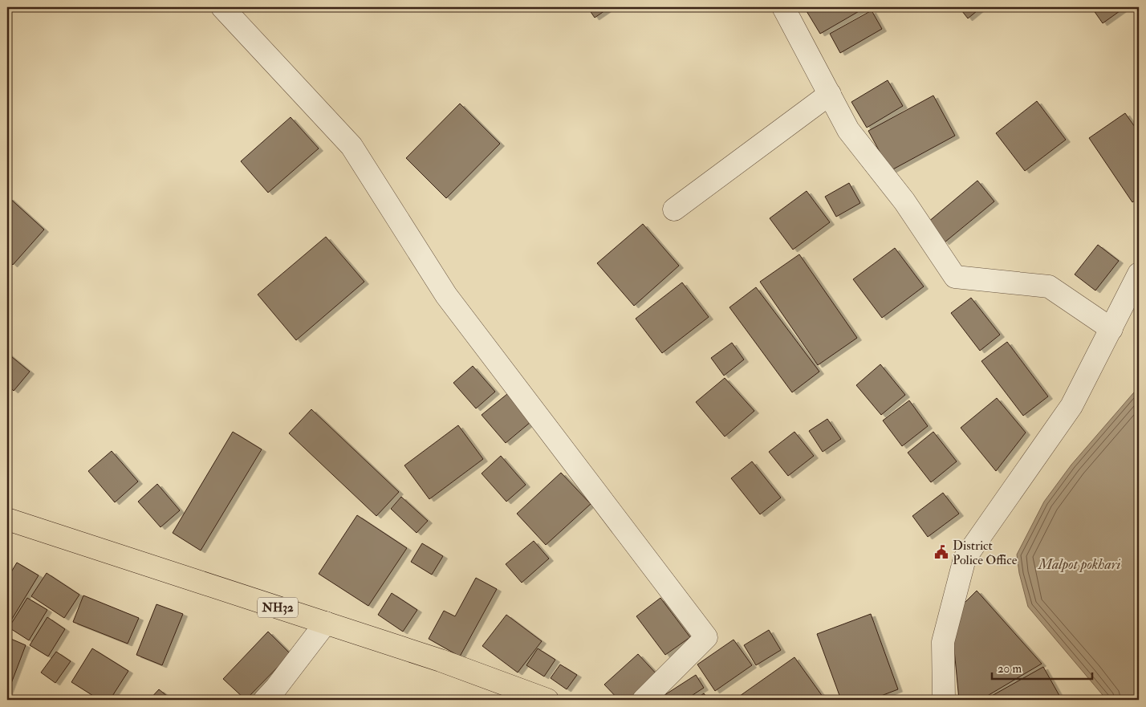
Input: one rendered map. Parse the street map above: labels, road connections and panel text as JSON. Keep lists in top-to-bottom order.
{
  "streets": {
    "main road": ["NH32"]
  },
  "water": ["Malpot pokhari"],
  "places": {
    "public building": ["District Police Office"]
  },
  "scale_bar": "20 m"
}
